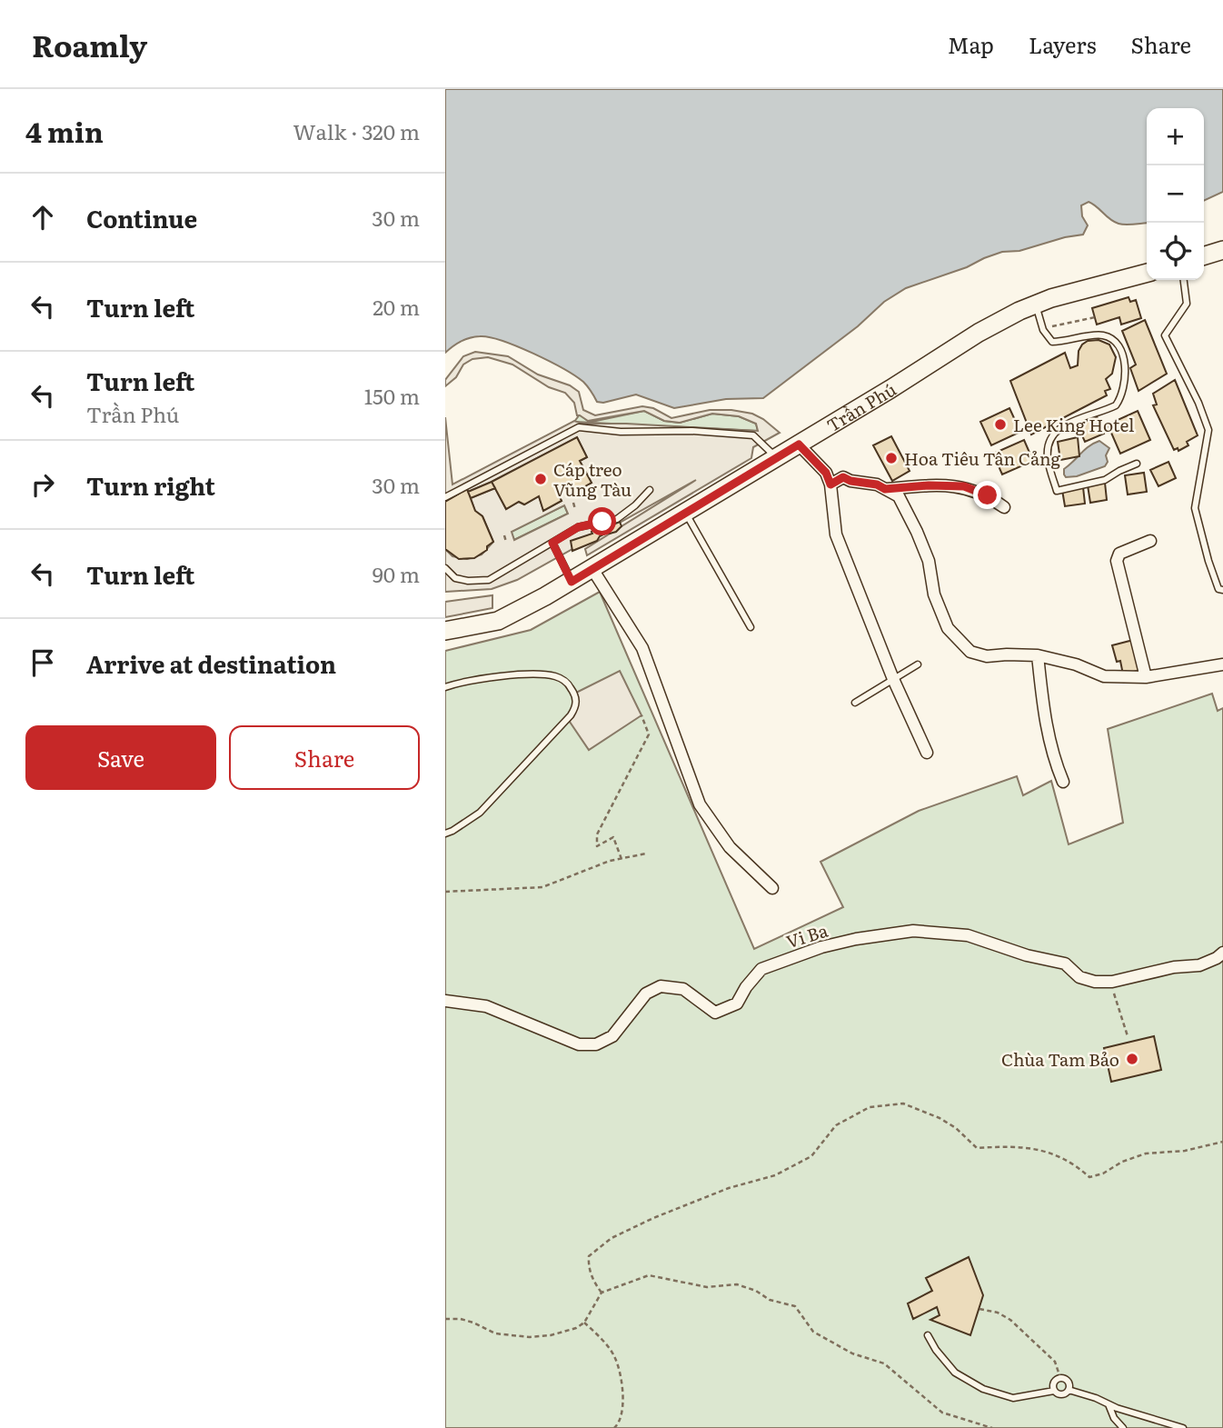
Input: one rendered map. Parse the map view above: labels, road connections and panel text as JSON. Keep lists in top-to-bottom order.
{
  "streets": {
    "main road": ["Trần Phú"],
    "street": ["Vi Ba"]
  },
  "places": [
    "Lee King Hotel",
    "Hoa Tiêu Tân Cảng",
    "Cáp treo Vũng Tàu",
    "Chùa Tam Bảo"
  ],
  "page": {
    "header": "Roamly",
    "nav": ["Map", "Layers", "Share"],
    "heading": ["4 min", "Walk · 320 m"],
    "map_buttons": ["+", "−"],
    "list": [
      ["Continue", "30 m"],
      ["Turn left", "20 m"],
      ["Turn left", "Trần Phú", "150 m"],
      ["Turn right", "30 m"],
      ["Turn left", "90 m"],
      "Arrive at destination"
    ],
    "buttons": ["Save", "Share"]
  }
}
